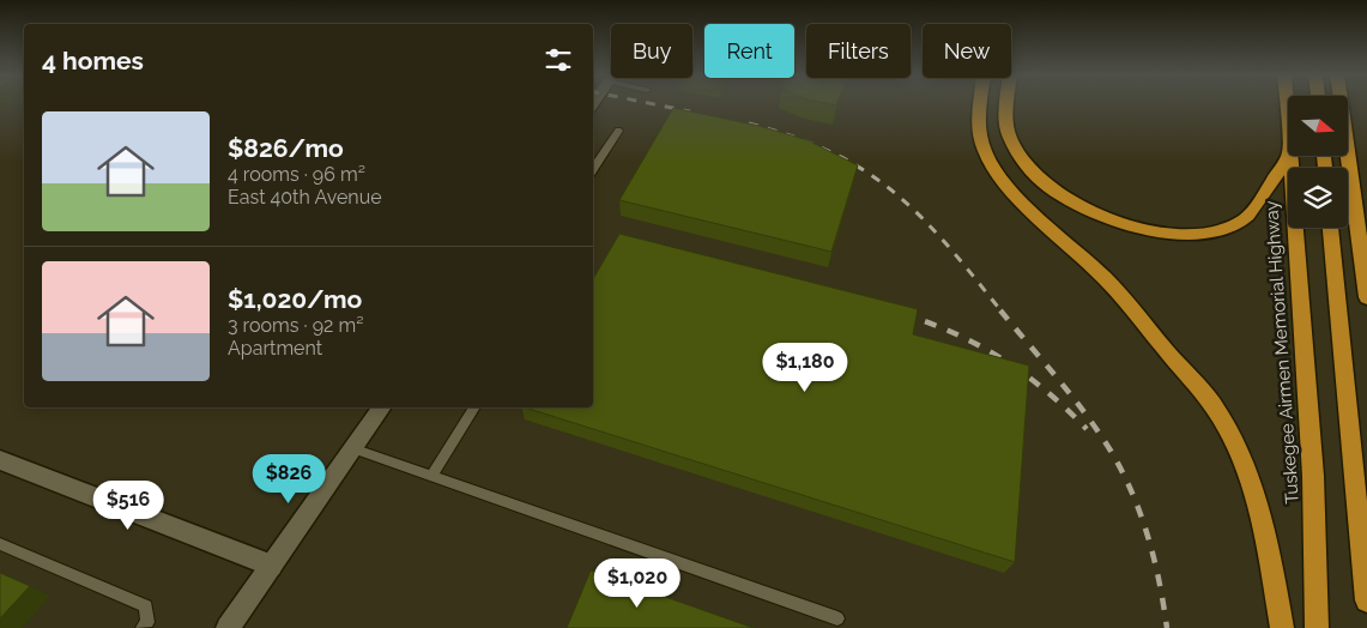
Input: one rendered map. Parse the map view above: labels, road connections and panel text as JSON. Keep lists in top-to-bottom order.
{
  "streets": {
    "highway": ["Tuskegee Airmen Memorial Highway"]
  },
  "north": "right",
  "page": {
    "chip": [
      "Buy",
      "Rent",
      "Filters",
      "New"
    ],
    "heading": "4 homes",
    "list": [
      {
        "name": "$826/mo",
        "note": "4 rooms · 96 m² · East 40th Avenue"
      },
      {
        "name": "$1,020/mo",
        "note": "3 rooms · 92 m² · Apartment"
      }
    ],
    "price": [
      "$1,180",
      "$826",
      "$516",
      "$1,020"
    ]
  }
}
